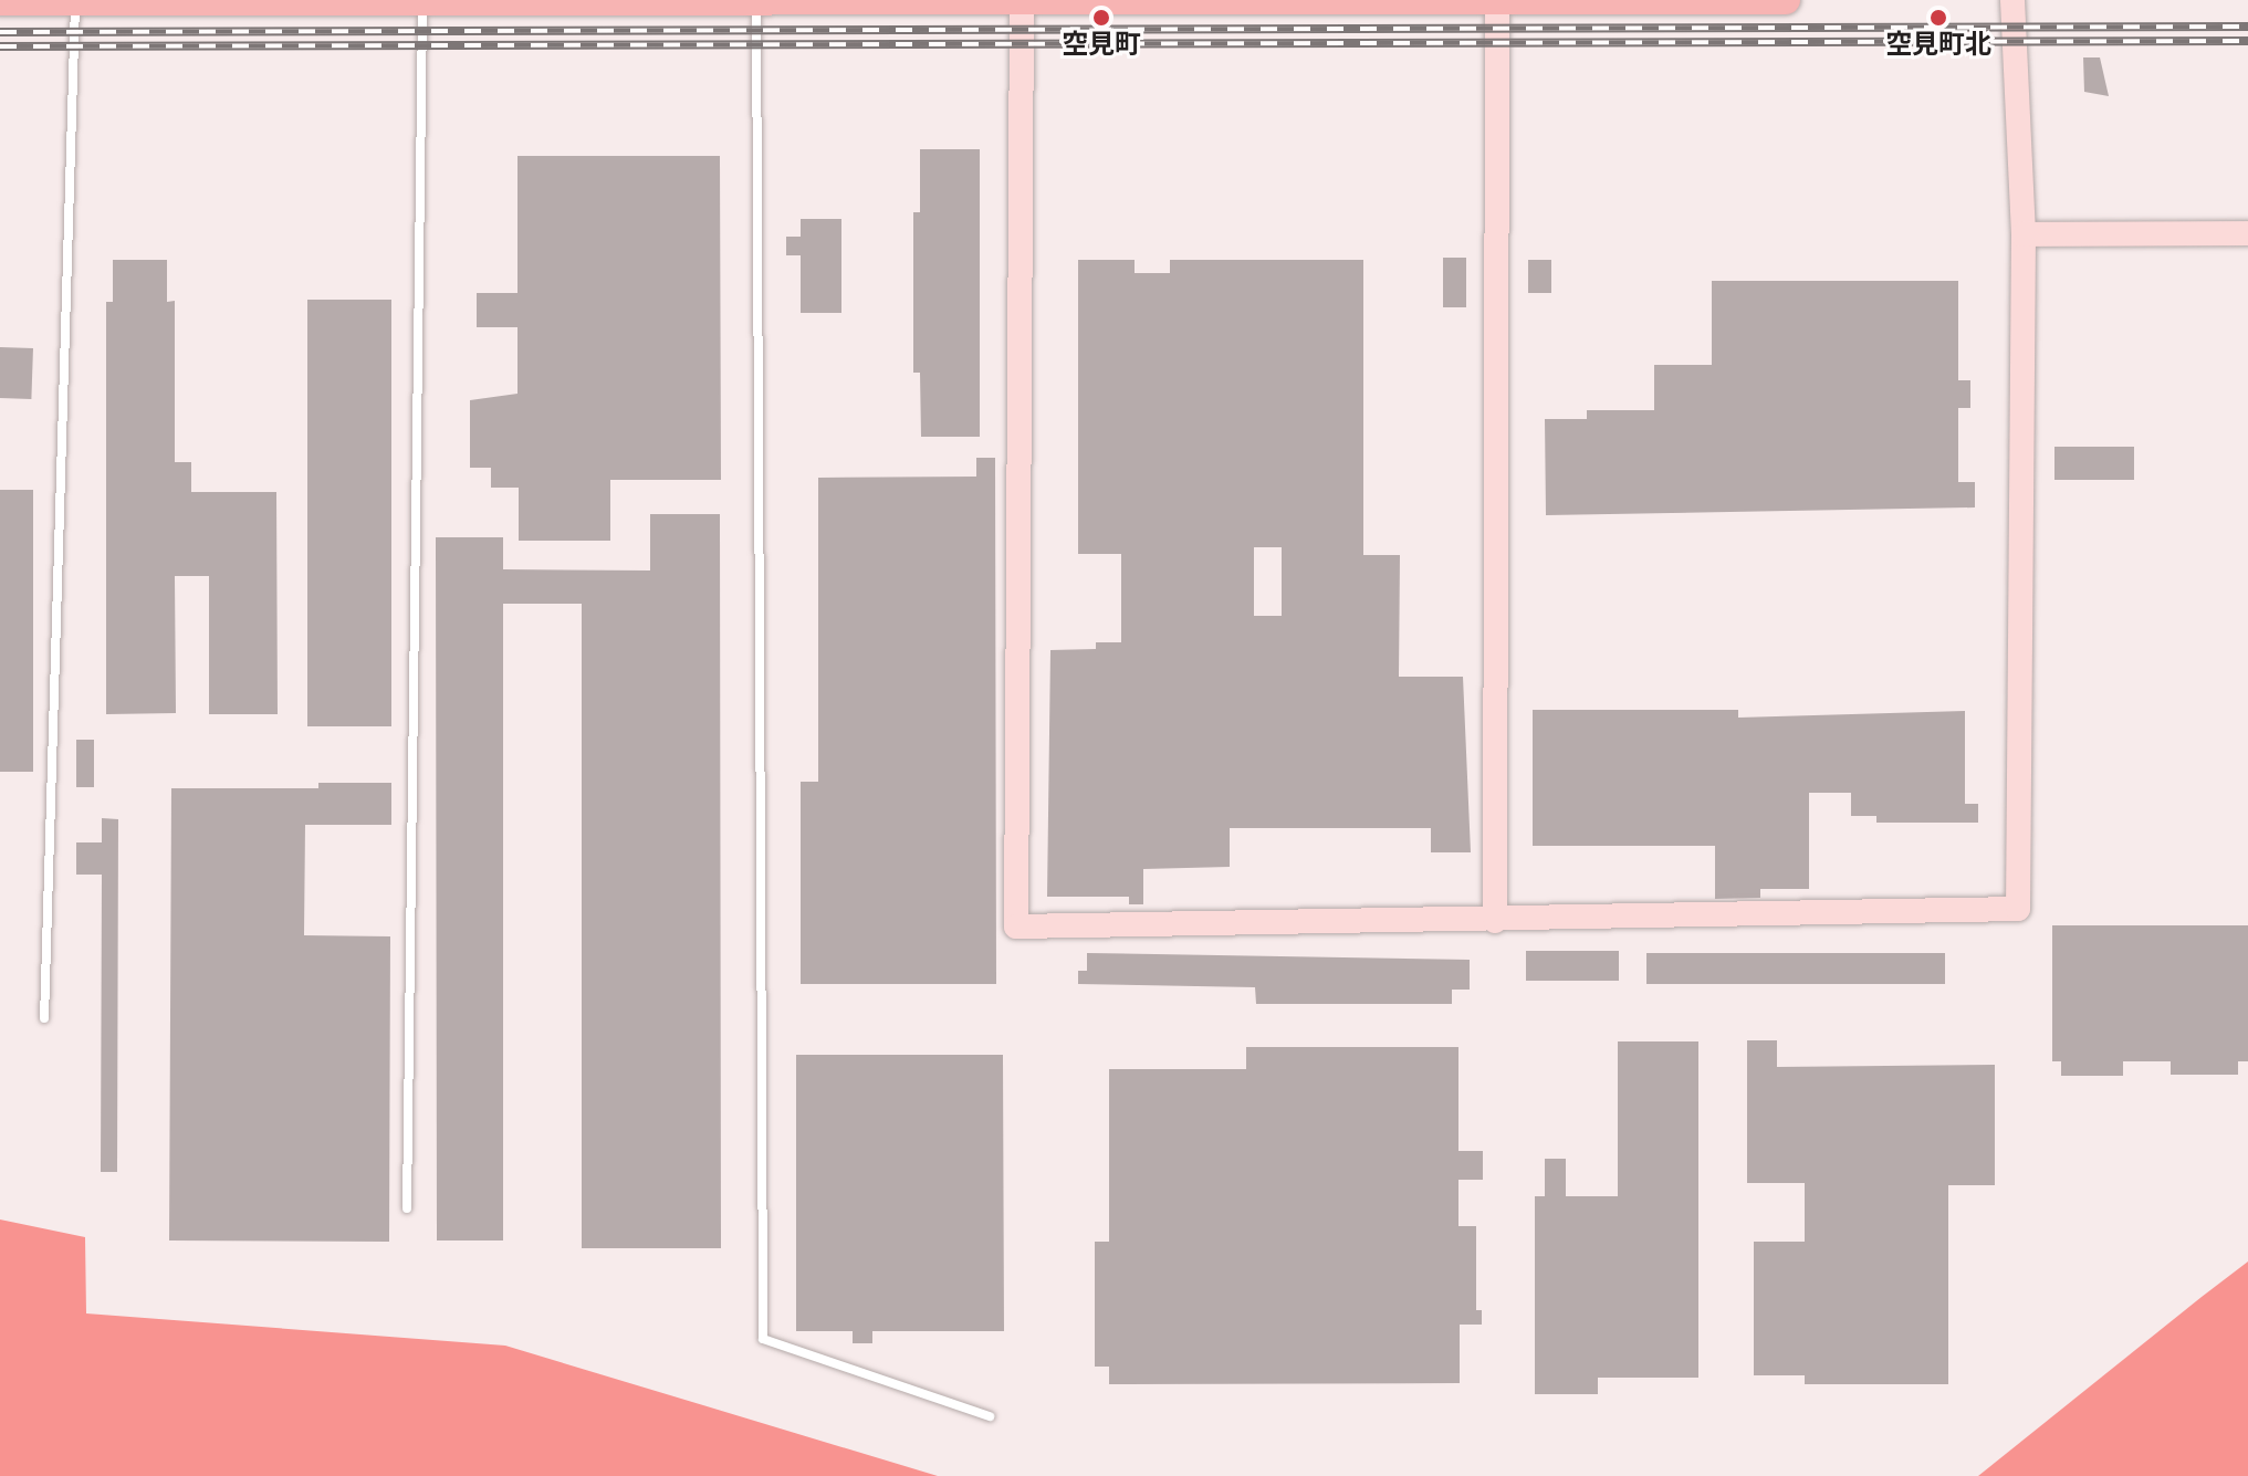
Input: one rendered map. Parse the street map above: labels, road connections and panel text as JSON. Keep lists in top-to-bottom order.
{
  "places": ["空見町", "空見町北"]
}
